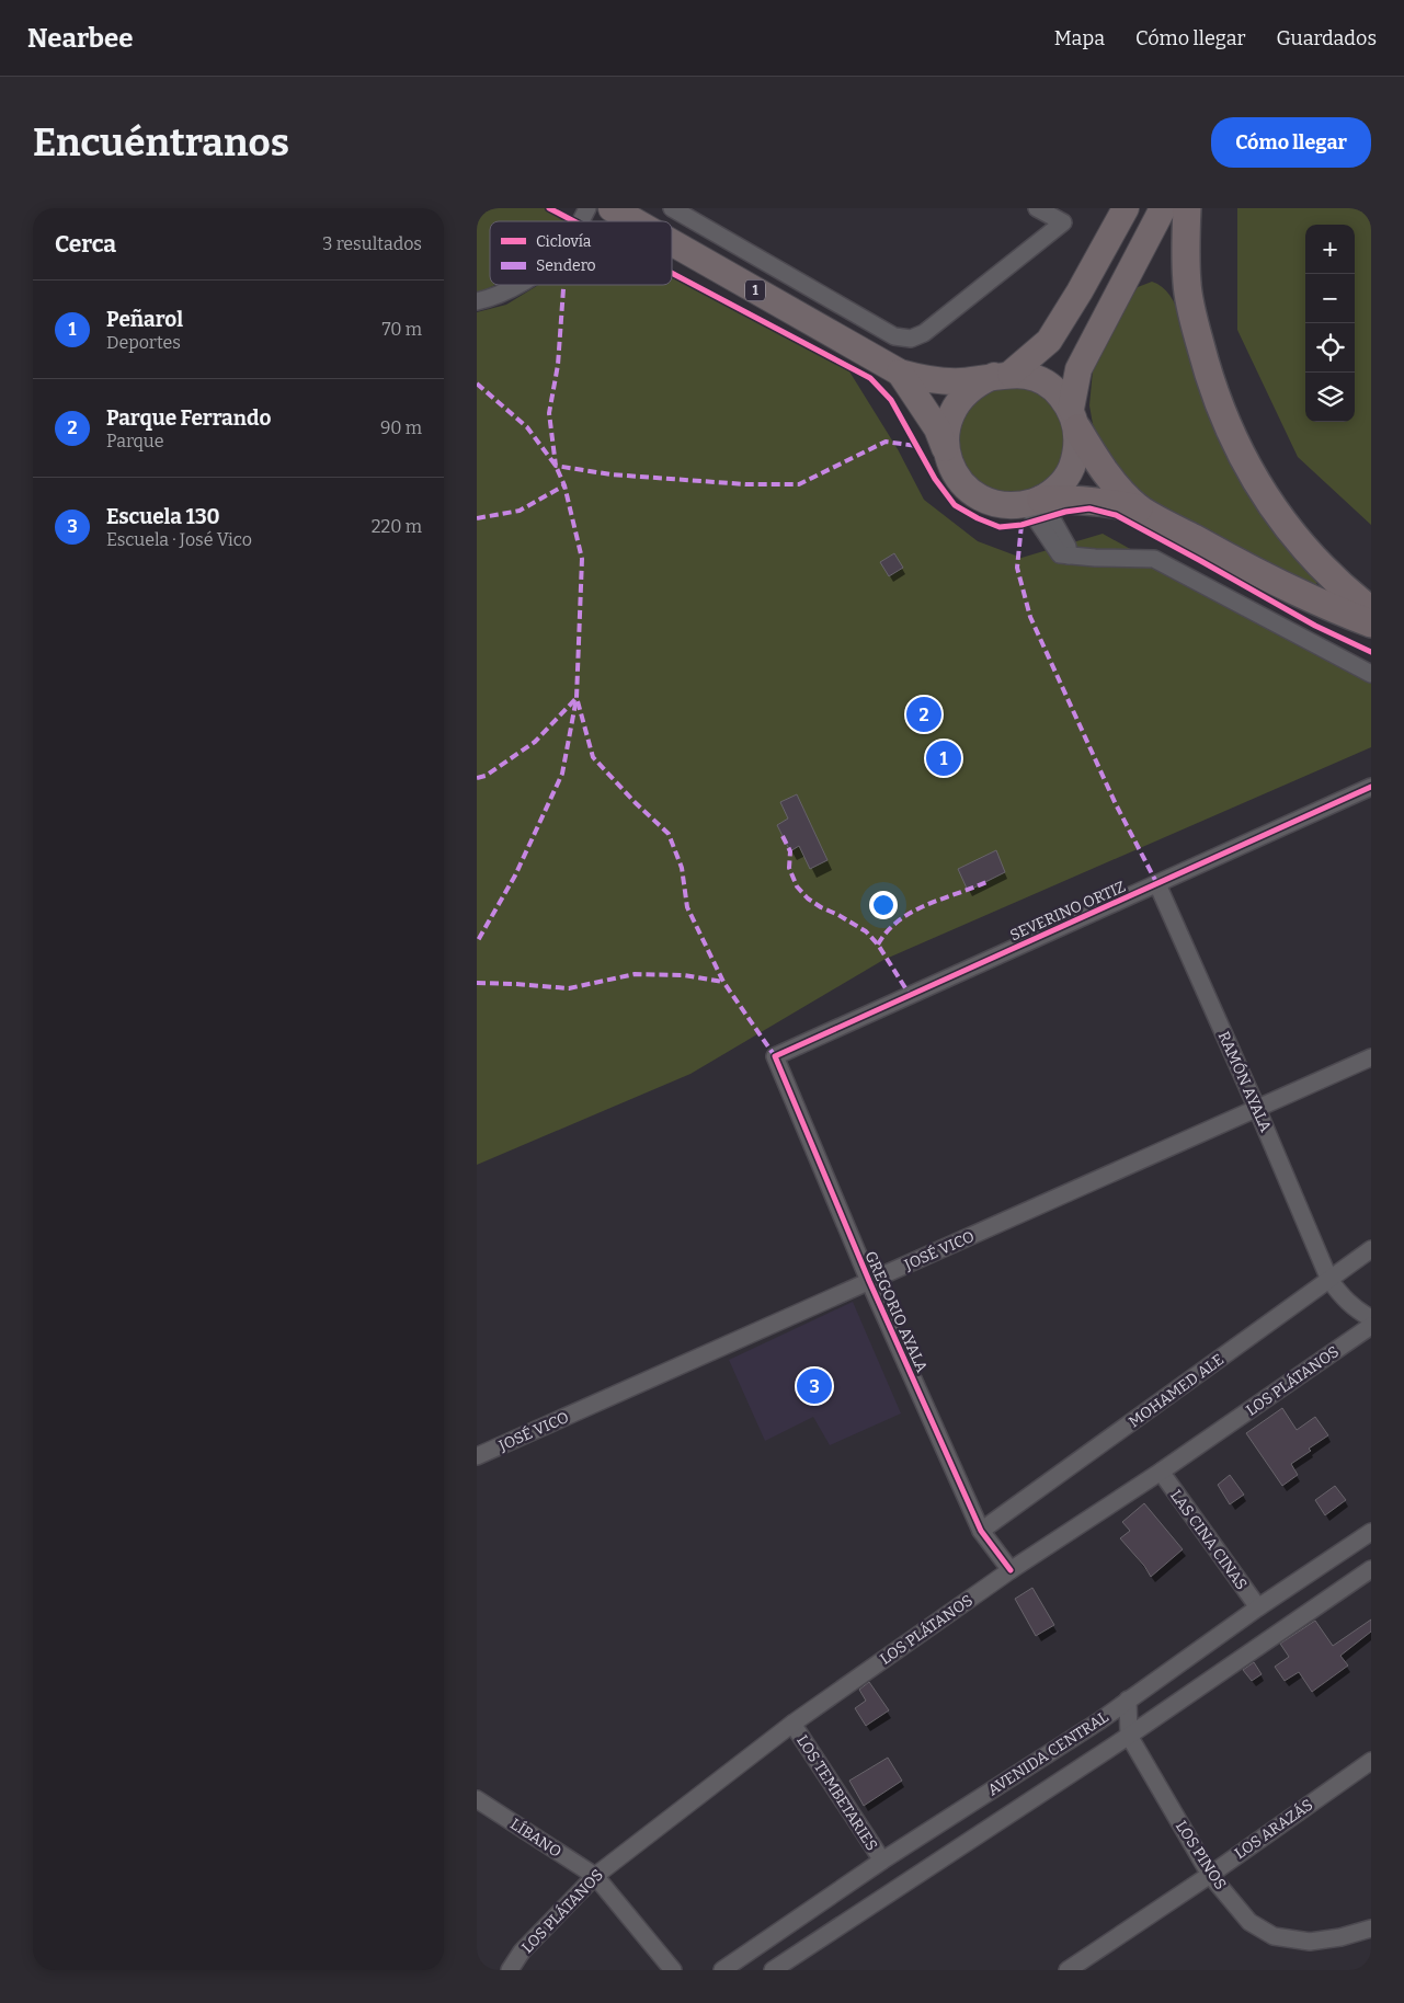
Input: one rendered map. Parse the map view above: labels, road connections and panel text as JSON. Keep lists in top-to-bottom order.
{
  "streets": {
    "highway": ["1"],
    "street": [
      "SEVERINO ORTIZ",
      "RAMÓN AYALA",
      "JOSÉ VICO",
      "GREGORIO AYALA",
      "LOS PLÁTANOS",
      "MOHAMED ALE",
      "LAS CINA CINAS",
      "AVENIDA CENTRAL",
      "LOS TEMBETARIES",
      "LOS ARAZÁS",
      "LÍBANO",
      "LOS PINOS"
    ]
  },
  "crossings": [
    ["SEVERINO ORTIZ", "RAMÓN AYALA"],
    ["SEVERINO ORTIZ", "GREGORIO AYALA"],
    ["RAMÓN AYALA", "JOSÉ VICO"],
    ["RAMÓN AYALA", "MOHAMED ALE"],
    ["JOSÉ VICO", "GREGORIO AYALA"],
    ["GREGORIO AYALA", "LOS PLÁTANOS"],
    ["GREGORIO AYALA", "MOHAMED ALE"],
    ["LOS PLÁTANOS", "LAS CINA CINAS"],
    ["LOS PLÁTANOS", "LOS TEMBETARIES"],
    ["LOS PLÁTANOS", "LÍBANO"],
    ["LAS CINA CINAS", "AVENIDA CENTRAL"],
    ["AVENIDA CENTRAL", "LOS TEMBETARIES"],
    ["AVENIDA CENTRAL", "LOS PINOS"],
    ["LOS ARAZÁS", "LOS PINOS"]
  ],
  "legend": ["Ciclovía", "Sendero"],
  "page": {
    "header": "Nearbee",
    "nav": ["Mapa", "Cómo llegar", "Guardados"],
    "buttons": "Cómo llegar",
    "title": "Encuéntranos",
    "heading": ["Cerca", "3 resultados"],
    "map_buttons": ["+", "−"],
    "list": [
      {
        "mark": "1",
        "name": "Peñarol",
        "note": "Deportes",
        "value": "70 m"
      },
      {
        "mark": "2",
        "name": "Parque Ferrando",
        "note": "Parque",
        "value": "90 m"
      },
      {
        "mark": "3",
        "name": "Escuela 130",
        "note": "Escuela · José Vico",
        "value": "220 m"
      }
    ],
    "pins": ["2", "1", "3"]
  }
}
